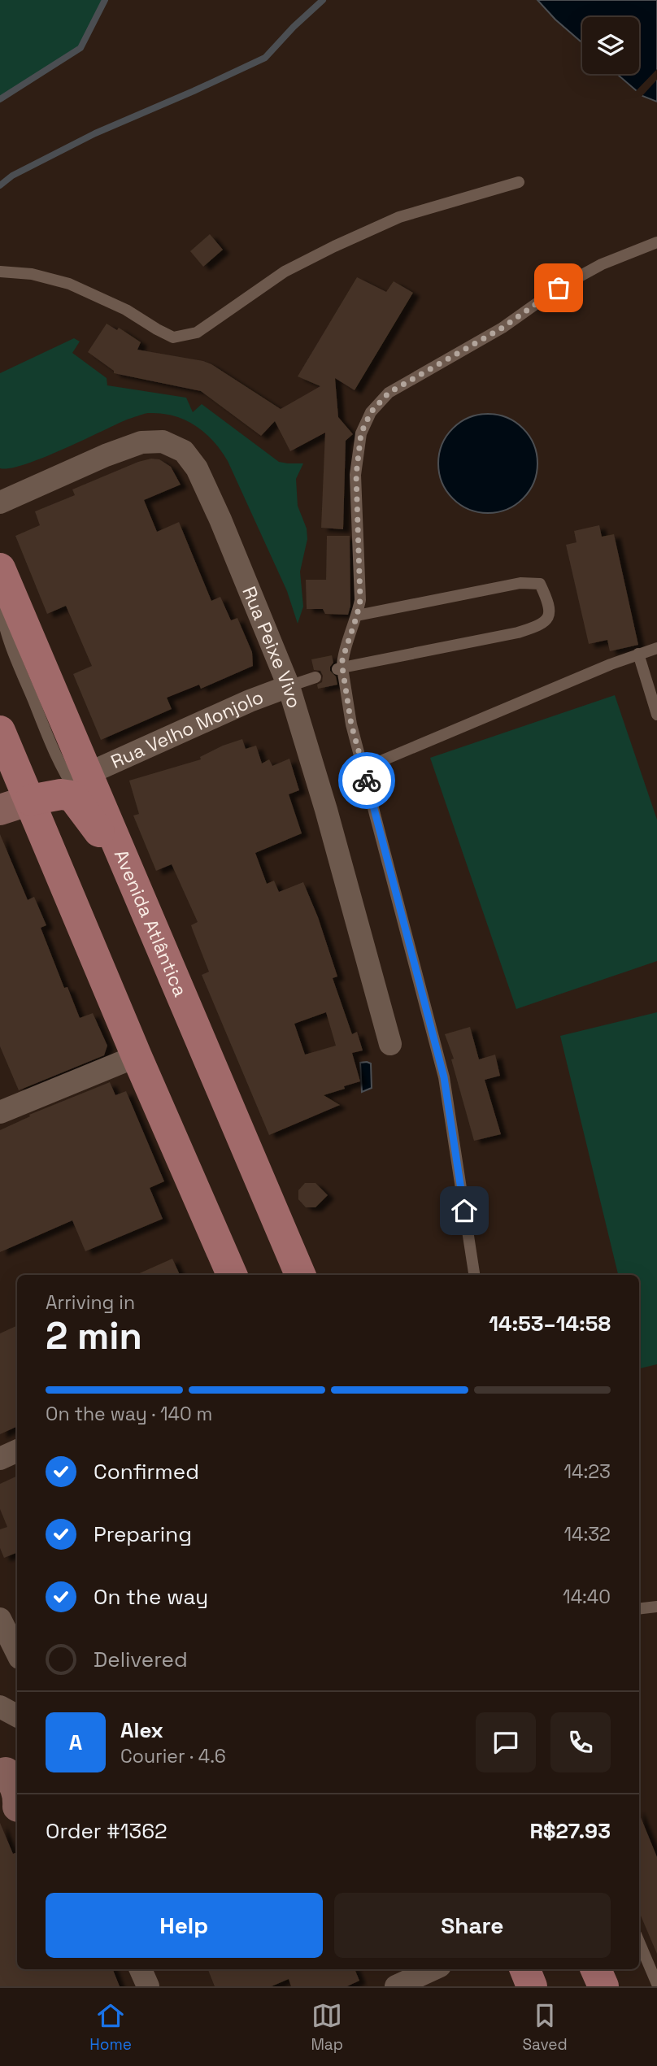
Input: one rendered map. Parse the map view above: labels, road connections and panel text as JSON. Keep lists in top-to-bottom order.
{
  "streets": {
    "main road": ["Avenida Atlântica"],
    "street": ["Rua Peixe Vivo", "Rua Velho Monjolo"]
  },
  "crossings": [
    ["Rua Peixe Vivo", "Rua Velho Monjolo"],
    ["Rua Velho Monjolo", "Avenida Atlântica"]
  ],
  "page": {
    "heading": ["2 min", "Arriving in", "14:53–14:58"],
    "panel": [
      "Alex",
      "Courier · 4.6",
      "Order #1362",
      "R$27.93"
    ],
    "bar": "On the way · 140 m",
    "list": [
      ["Confirmed", "14:23"],
      ["Preparing", "14:32"],
      ["On the way", "14:40"],
      "Delivered"
    ],
    "round": "A",
    "buttons": ["Help", "Share"],
    "tabs": ["Home", "Map", "Saved"]
  }
}
